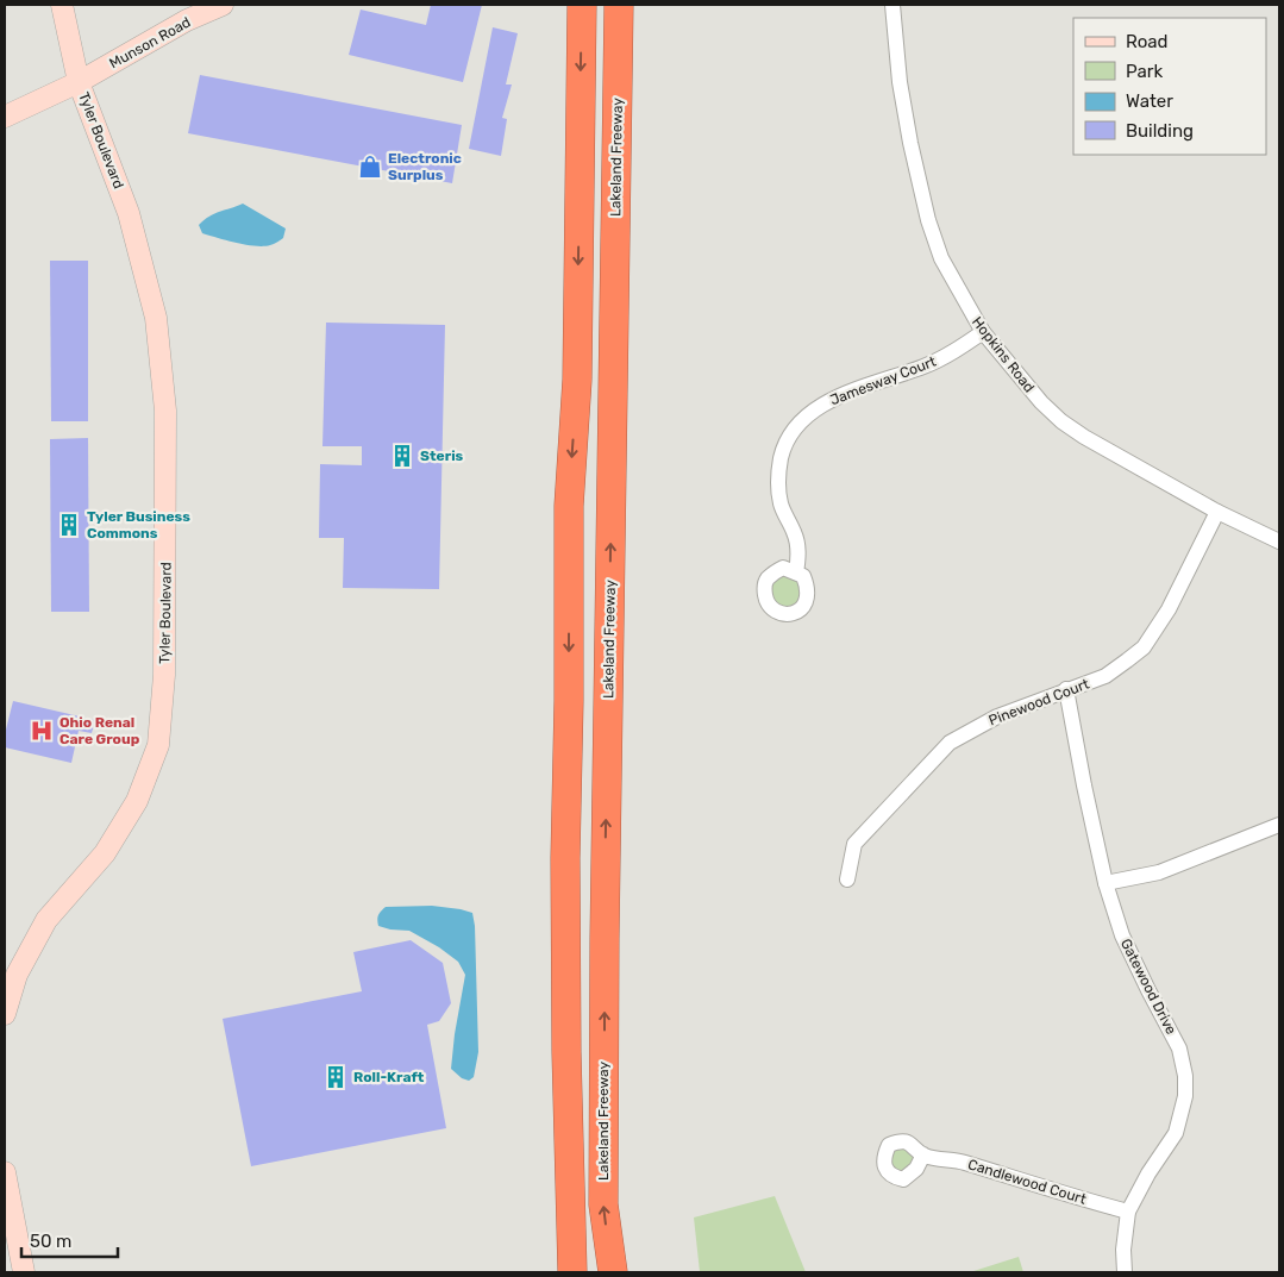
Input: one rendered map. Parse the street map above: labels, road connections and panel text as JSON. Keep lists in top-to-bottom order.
{
  "streets": {
    "highway": ["Lakeland Freeway"],
    "street": [
      "Munson Road",
      "Tyler Boulevard",
      "Hopkins Road",
      "Jamesway Court",
      "Pinewood Court",
      "Gatewood Drive",
      "Candlewood Court"
    ]
  },
  "crossings": [
    ["Munson Road", "Tyler Boulevard"],
    ["Hopkins Road", "Jamesway Court"],
    ["Hopkins Road", "Pinewood Court"],
    ["Pinewood Court", "Gatewood Drive"],
    ["Gatewood Drive", "Candlewood Court"]
  ],
  "places": {
    "shop": ["Electronic Surplus"],
    "building": ["Steris", "Tyler Business Commons", "Roll-Kraft"],
    "hospital": ["Ohio Renal Care Group"]
  },
  "legend": [
    "Road",
    "Park",
    "Water",
    "Building"
  ],
  "scale_bar": "50 m"
}
